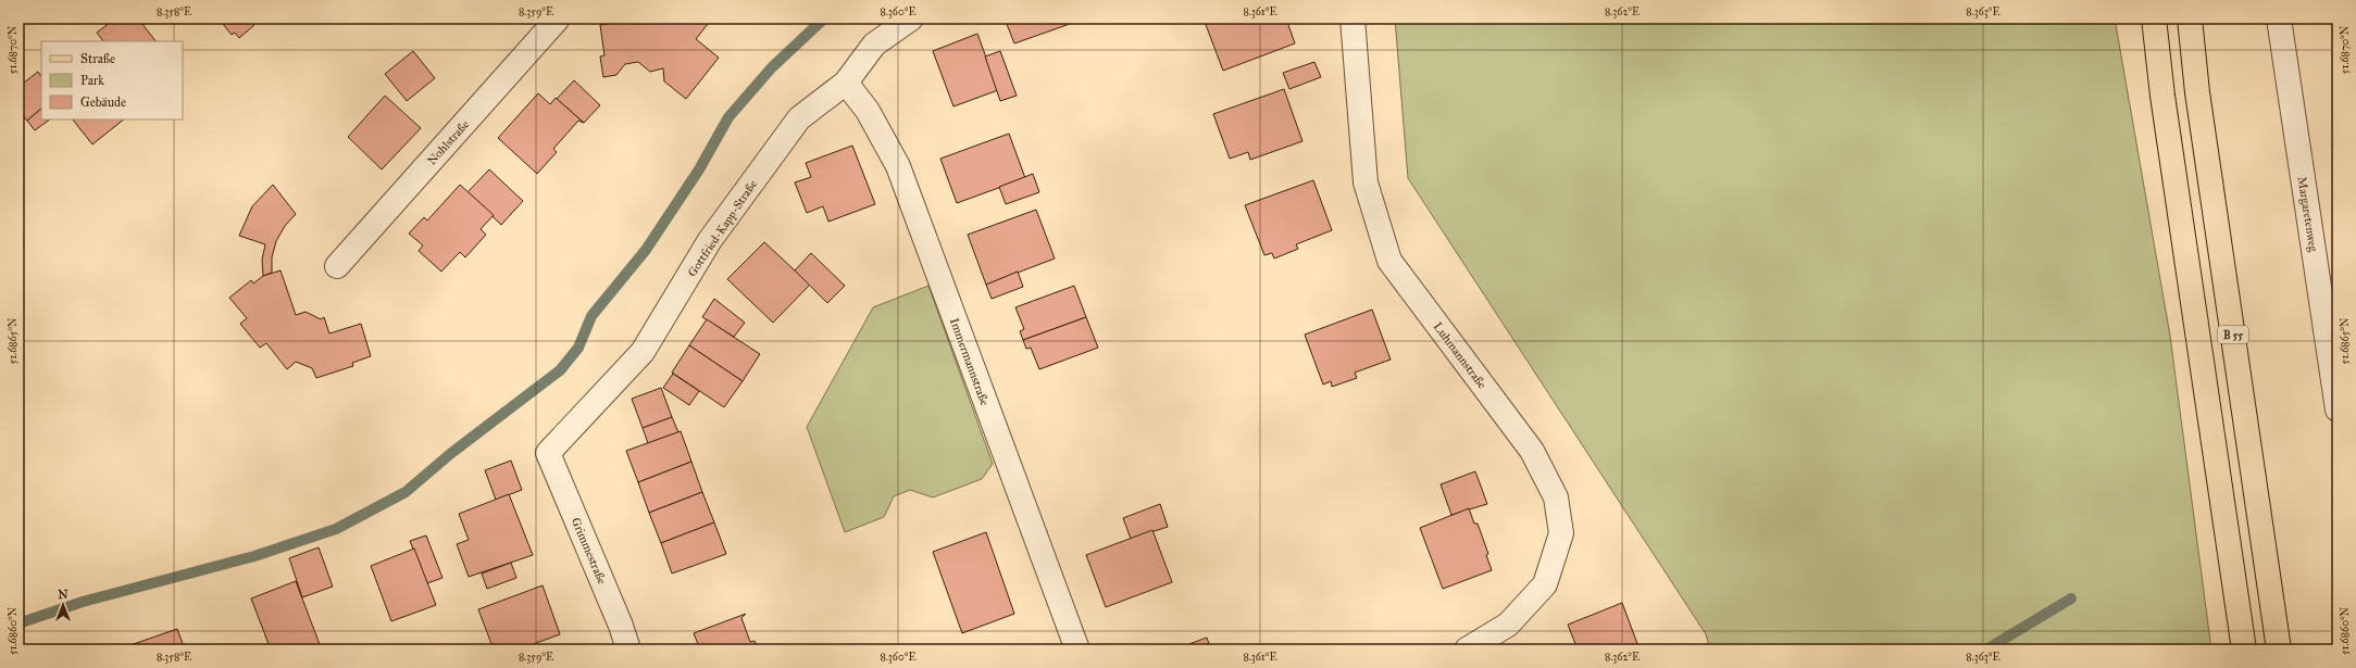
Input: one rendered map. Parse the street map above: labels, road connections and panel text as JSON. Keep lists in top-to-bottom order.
{
  "streets": {
    "main road": ["B 55"],
    "street": [
      "Nohlstraße",
      "Margaretenweg",
      "Gottfried-Kapp-Straße",
      "Luhmannstraße",
      "Immermannstraße",
      "Grimmestraße"
    ]
  },
  "crossings": [
    ["Gottfried-Kapp-Straße", "Immermannstraße"],
    ["Gottfried-Kapp-Straße", "Grimmestraße"]
  ],
  "legend": ["Straße", "Park", "Gebäude"],
  "north": "top",
  "coordinates": [
    "8.358°E",
    "8.359°E",
    "8.360°E",
    "8.361°E",
    "8.362°E",
    "8.363°E",
    "51.6870°N",
    "51.6865°N",
    "51.6860°N"
  ]
}
